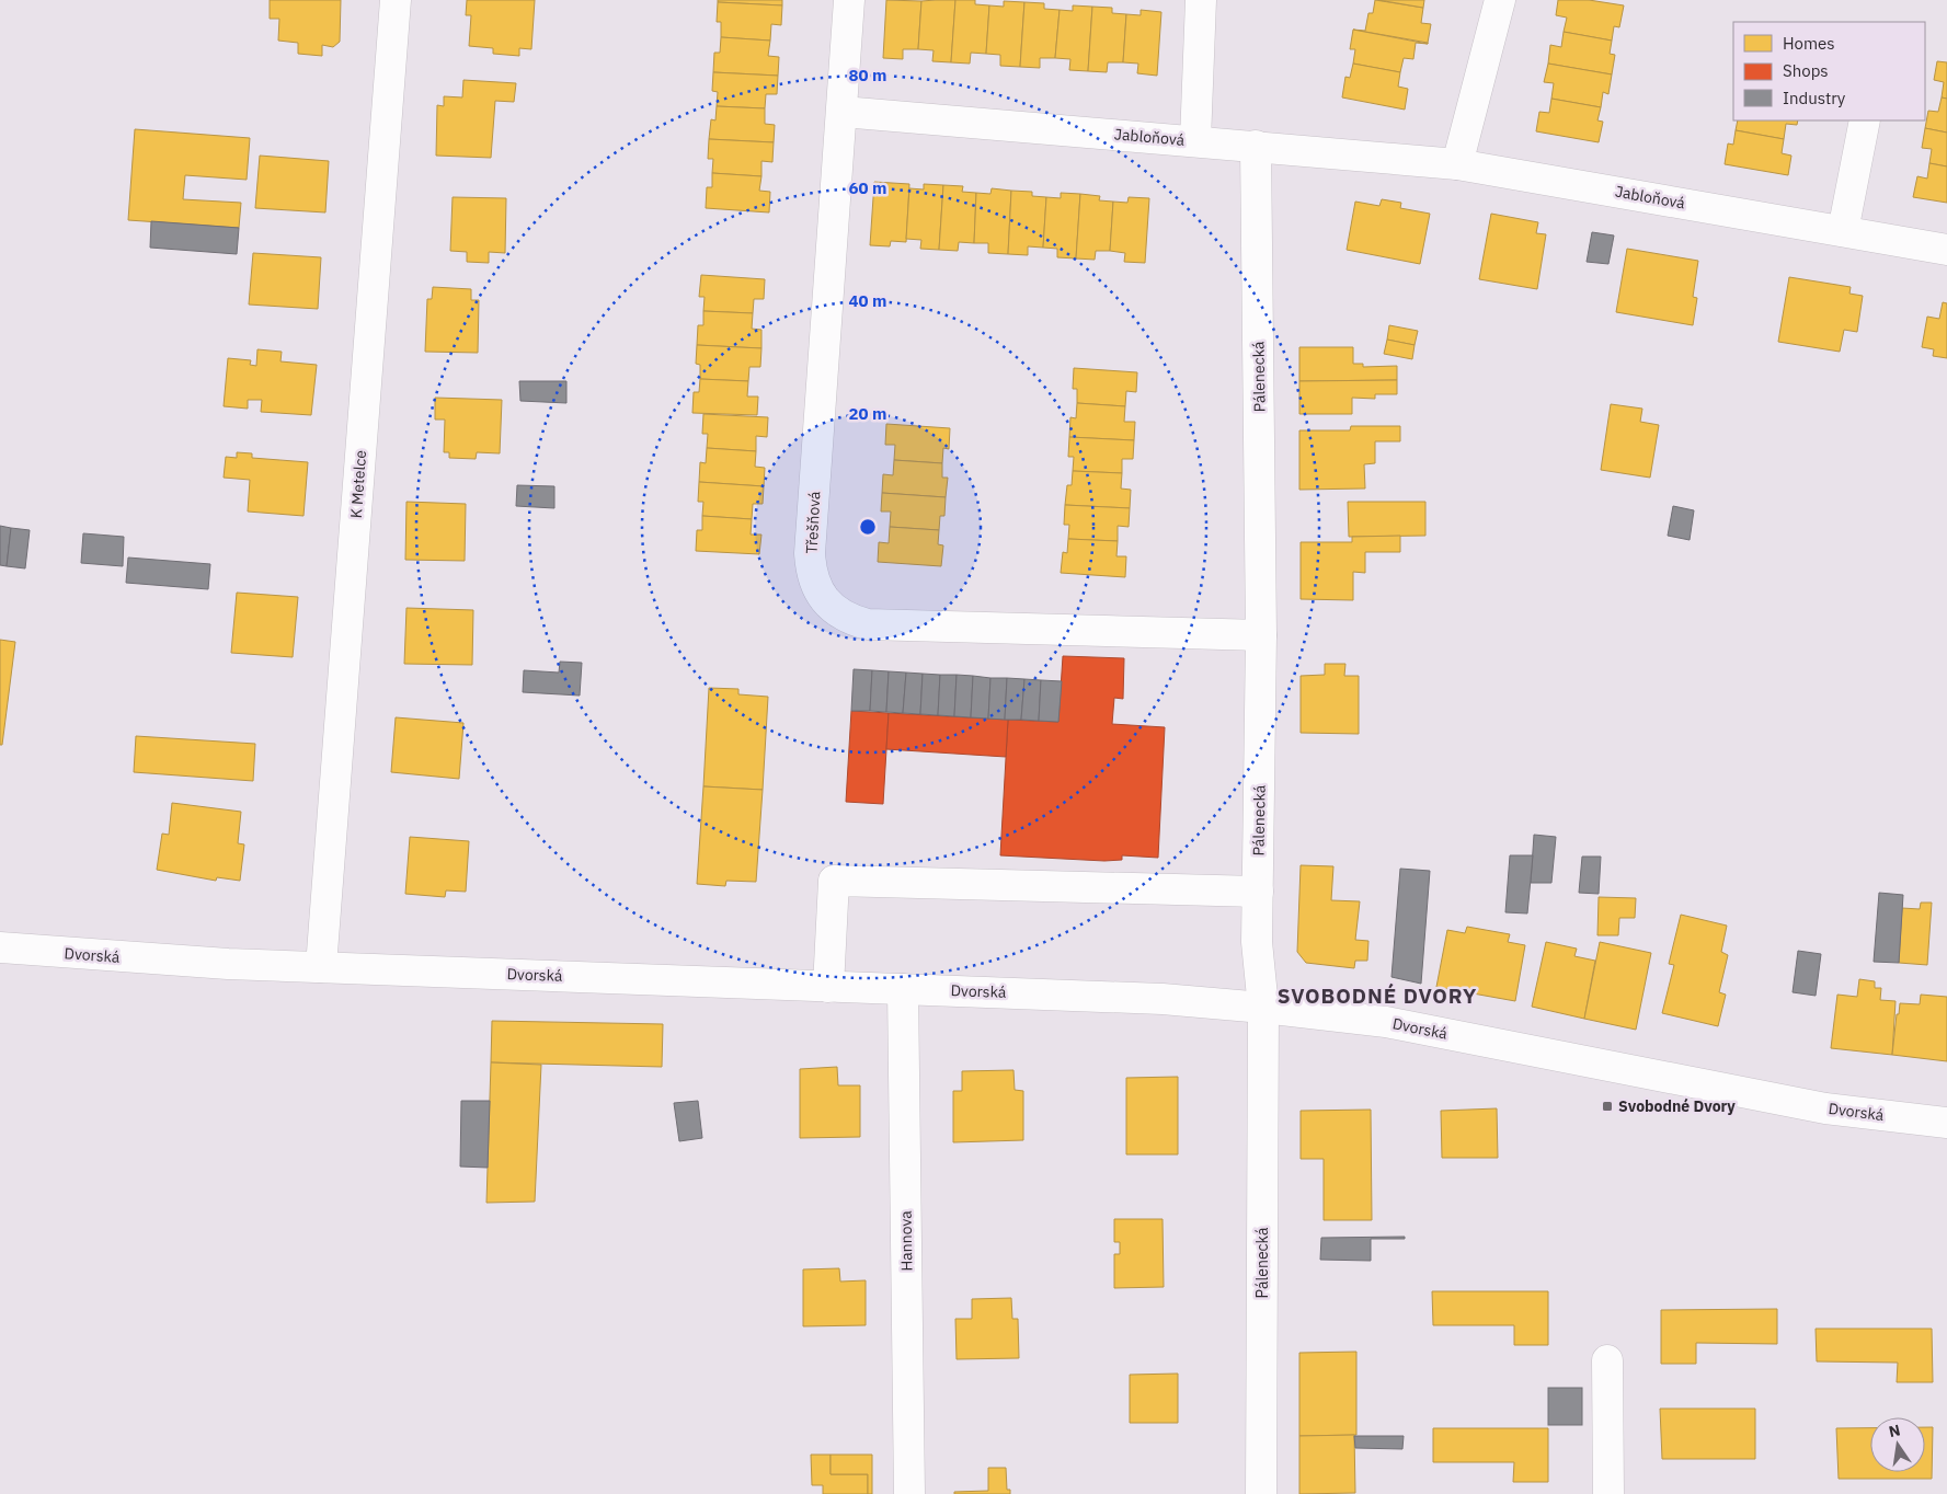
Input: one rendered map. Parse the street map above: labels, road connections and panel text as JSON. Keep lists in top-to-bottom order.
{
  "streets": {
    "street": [
      "Jabloňová",
      "Pálenecká",
      "K Metelce",
      "Třešňová",
      "Dvorská",
      "Hannova"
    ]
  },
  "crossings": [
    ["Jabloňová", "Pálenecká"],
    ["Jabloňová", "Třešňová"],
    ["Pálenecká", "Třešňová"],
    ["Pálenecká", "Dvorská"],
    ["K Metelce", "Dvorská"],
    ["Dvorská", "Hannova"]
  ],
  "districts": ["SVOBODNÉ DVORY"],
  "places": {
    "transit": ["Svobodné Dvory"]
  },
  "legend": ["Homes", "Shops", "Industry"],
  "north": "top",
  "rings": [
    "80 m",
    "60 m",
    "40 m",
    "20 m"
  ]
}
